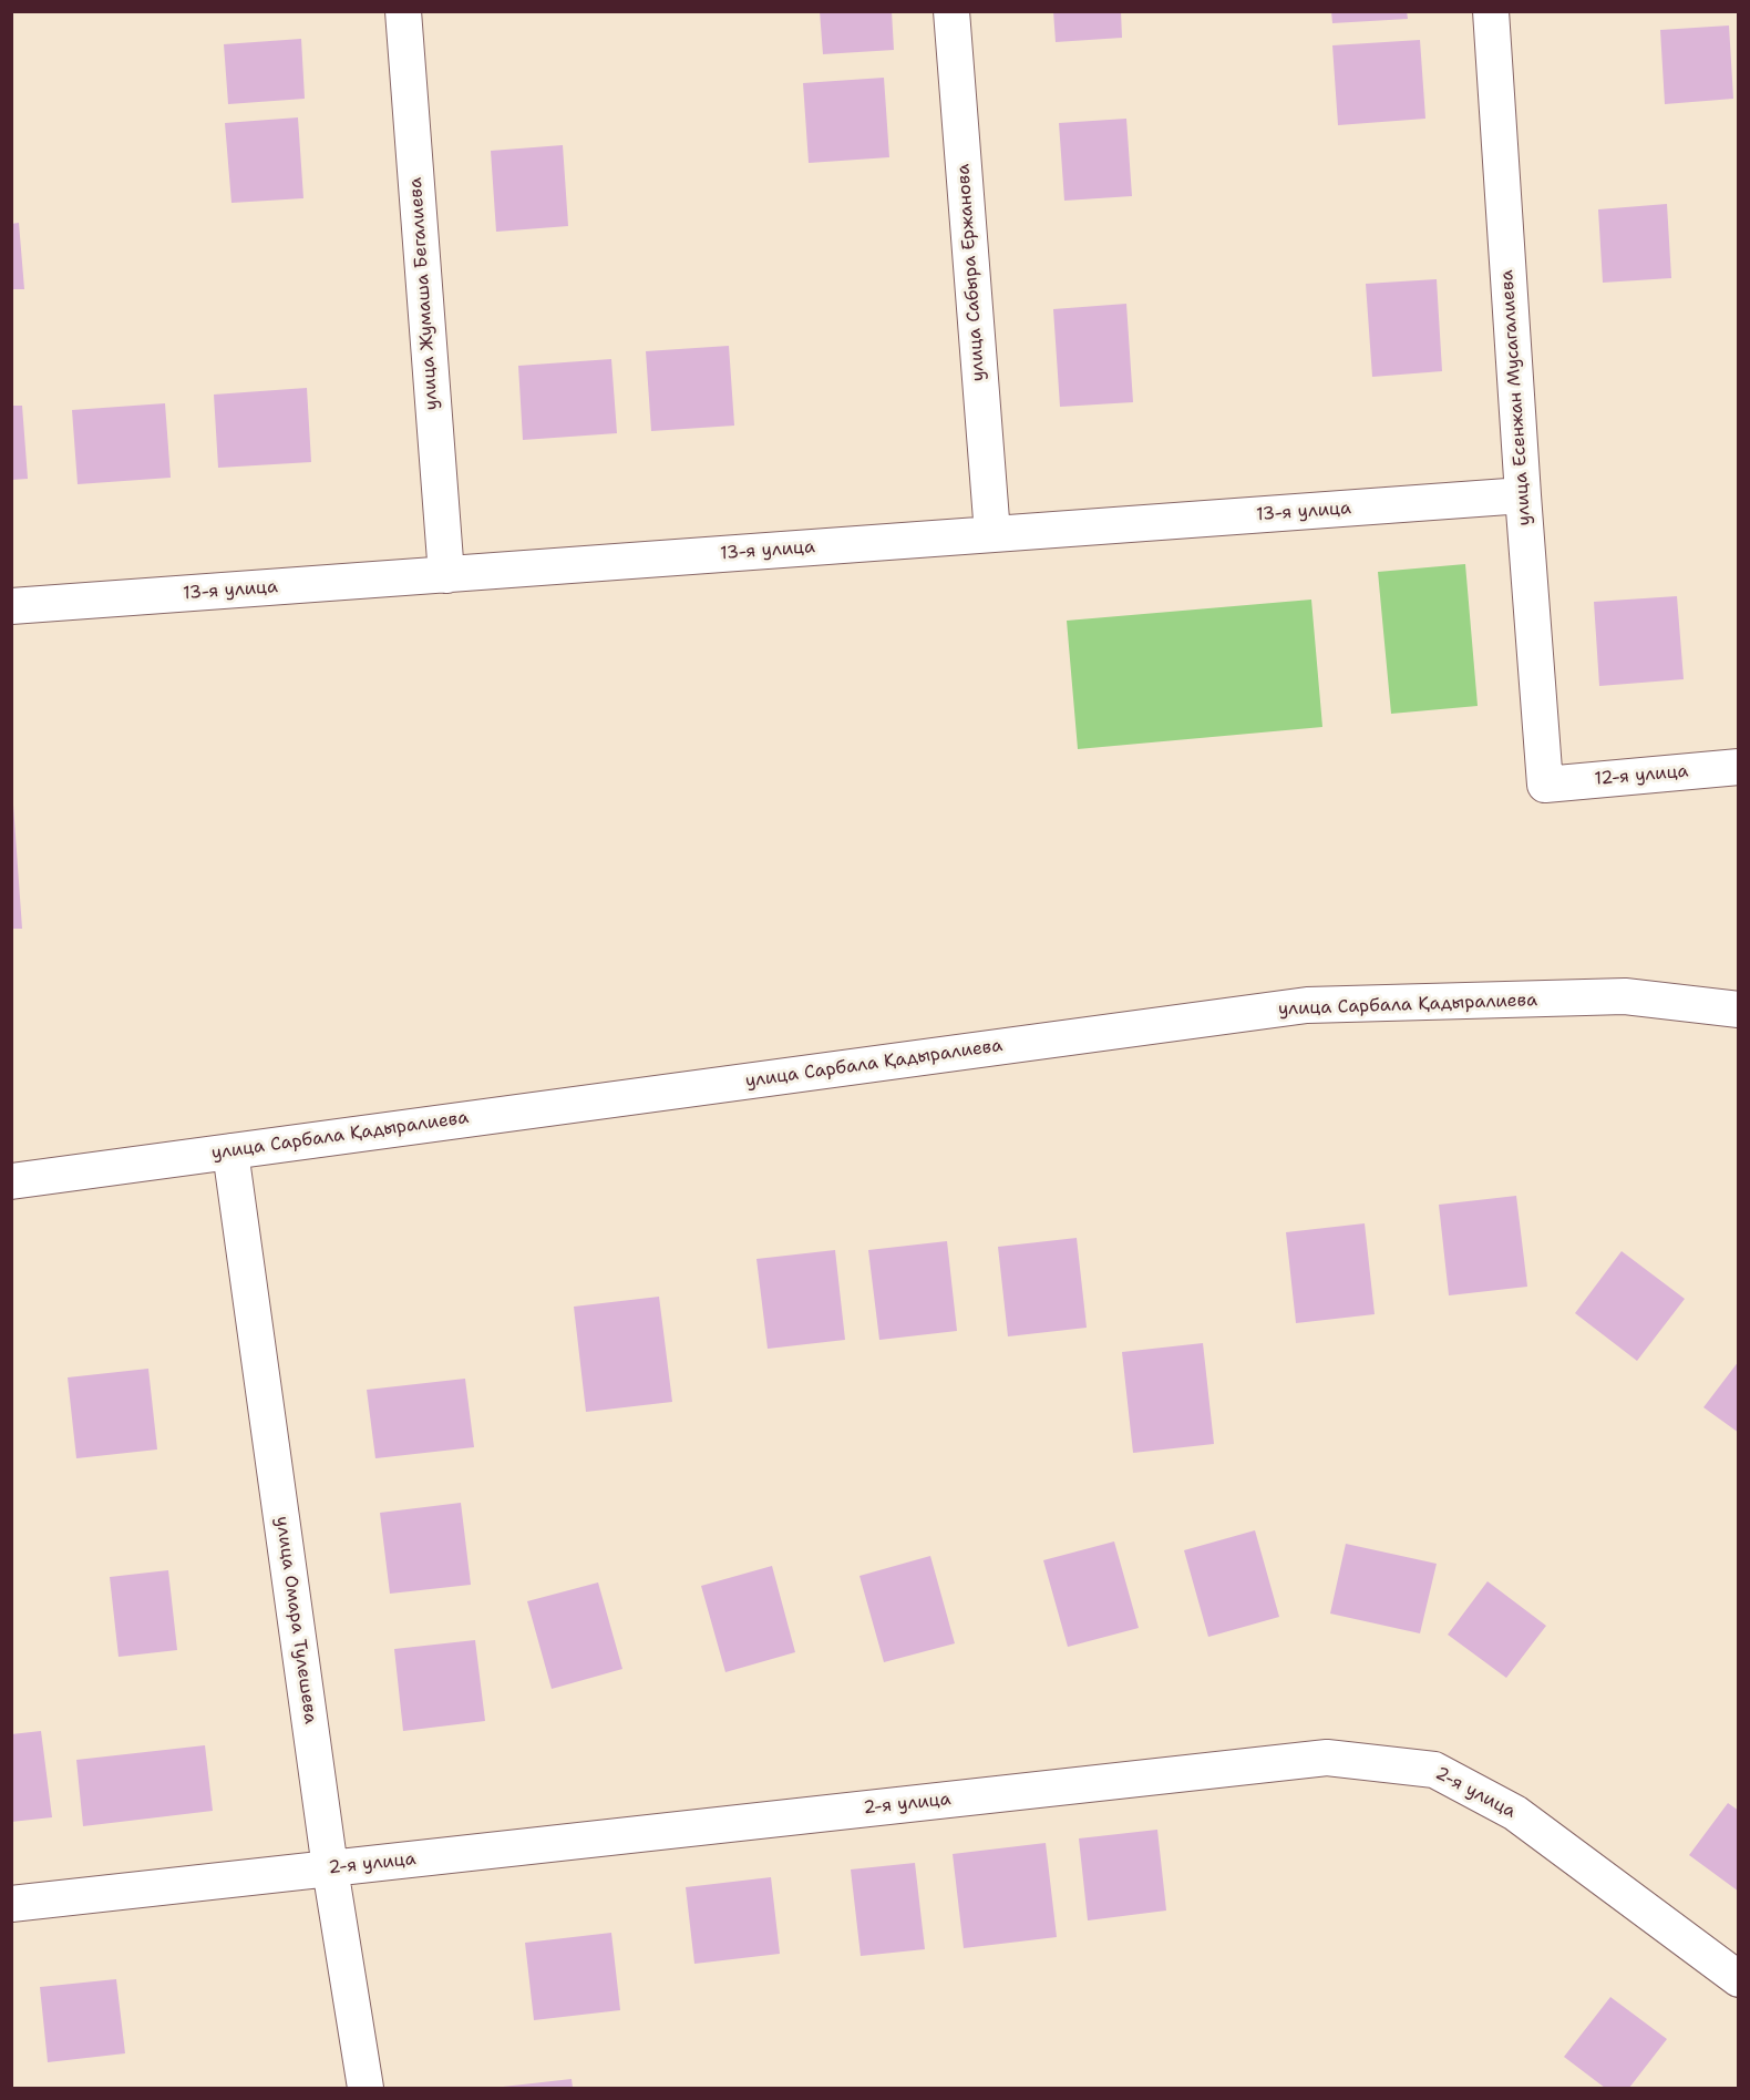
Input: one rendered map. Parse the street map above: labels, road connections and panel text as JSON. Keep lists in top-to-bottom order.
{
  "streets": {
    "street": [
      "улица Сабыра Ержанова",
      "улица Жумаша Бегалиева",
      "улица Есенжан Мусагалиева",
      "13-я улица",
      "12-я улица",
      "улица Сарбала Қадыралиева",
      "улица Омара Тулешева",
      "2-я улица"
    ]
  },
  "crossings": [
    ["улица Сабыра Ержанова", "13-я улица"],
    ["улица Жумаша Бегалиева", "13-я улица"],
    ["улица Есенжан Мусагалиева", "13-я улица"],
    ["улица Есенжан Мусагалиева", "12-я улица"],
    ["улица Сарбала Қадыралиева", "улица Омара Тулешева"],
    ["улица Омара Тулешева", "2-я улица"]
  ]
}
